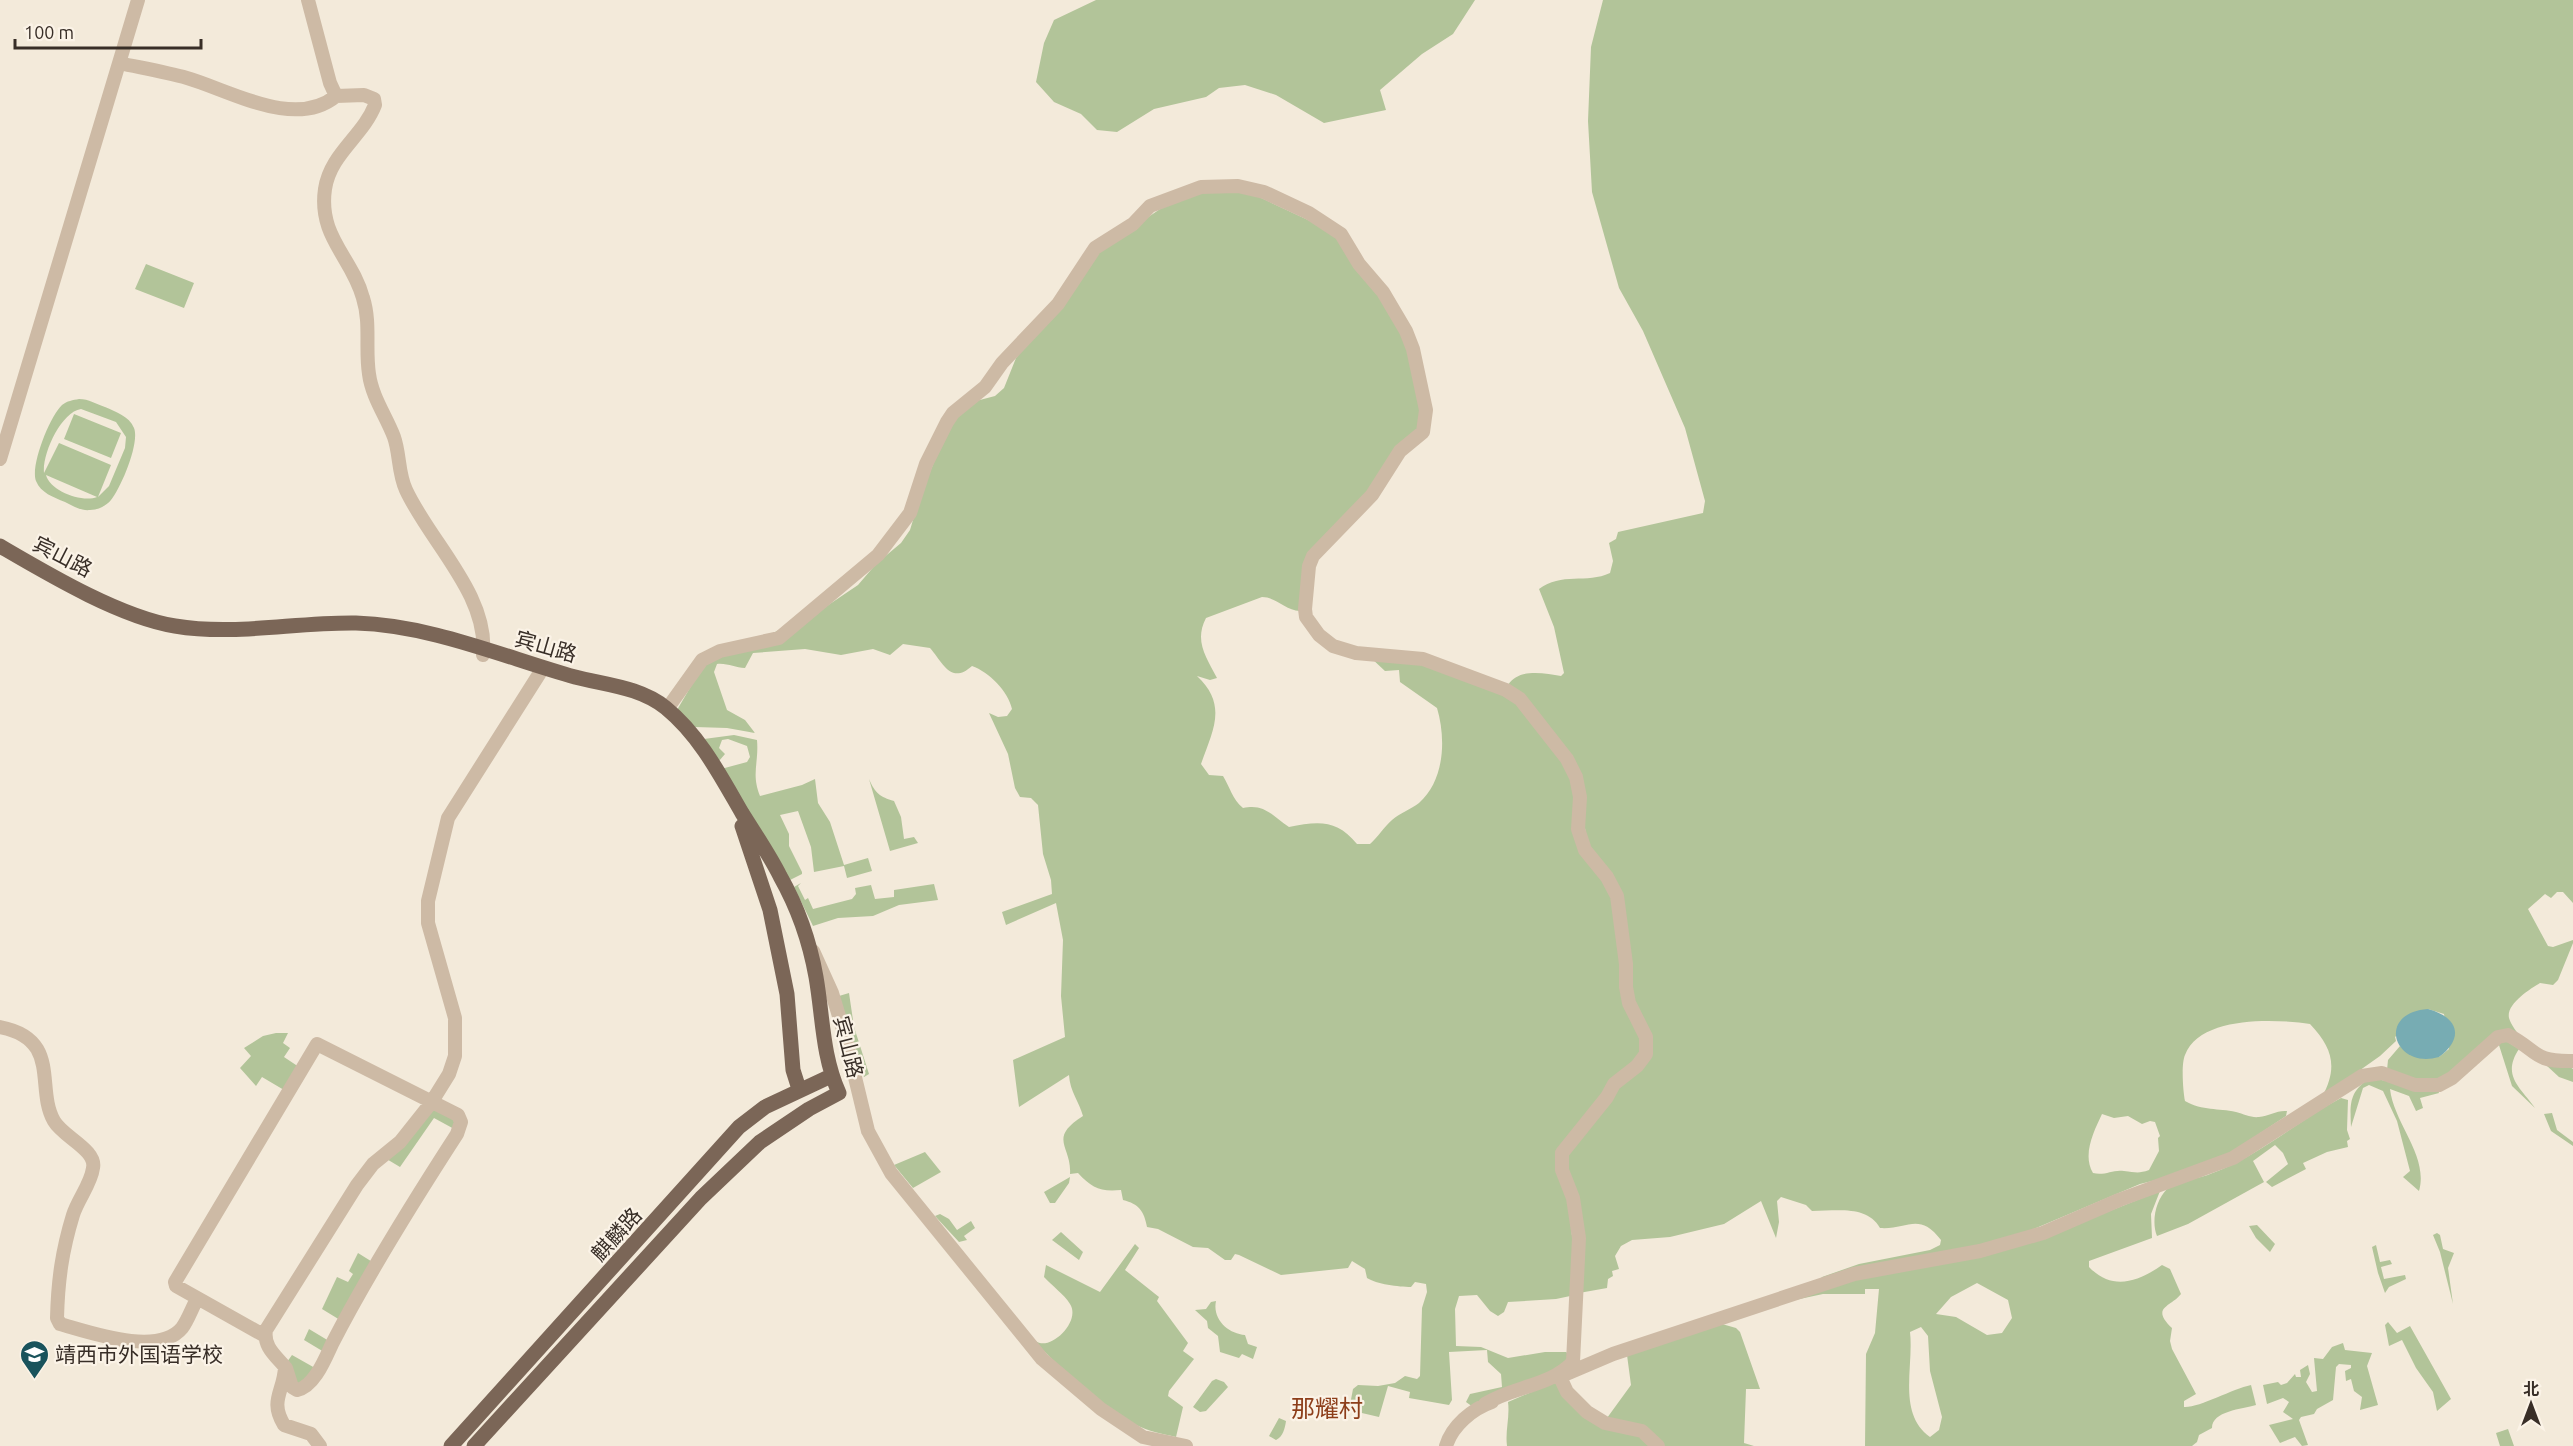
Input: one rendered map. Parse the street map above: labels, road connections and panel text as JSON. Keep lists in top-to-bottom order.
{
  "streets": {
    "main road": ["宾山路", "麒麟路"]
  },
  "crossings": [
    ["宾山路", "麒麟路"]
  ],
  "districts": ["那耀村"],
  "places": {
    "school or university": ["靖西市外国语学校"]
  },
  "scale_bar": "100 m",
  "north": "top"
}
